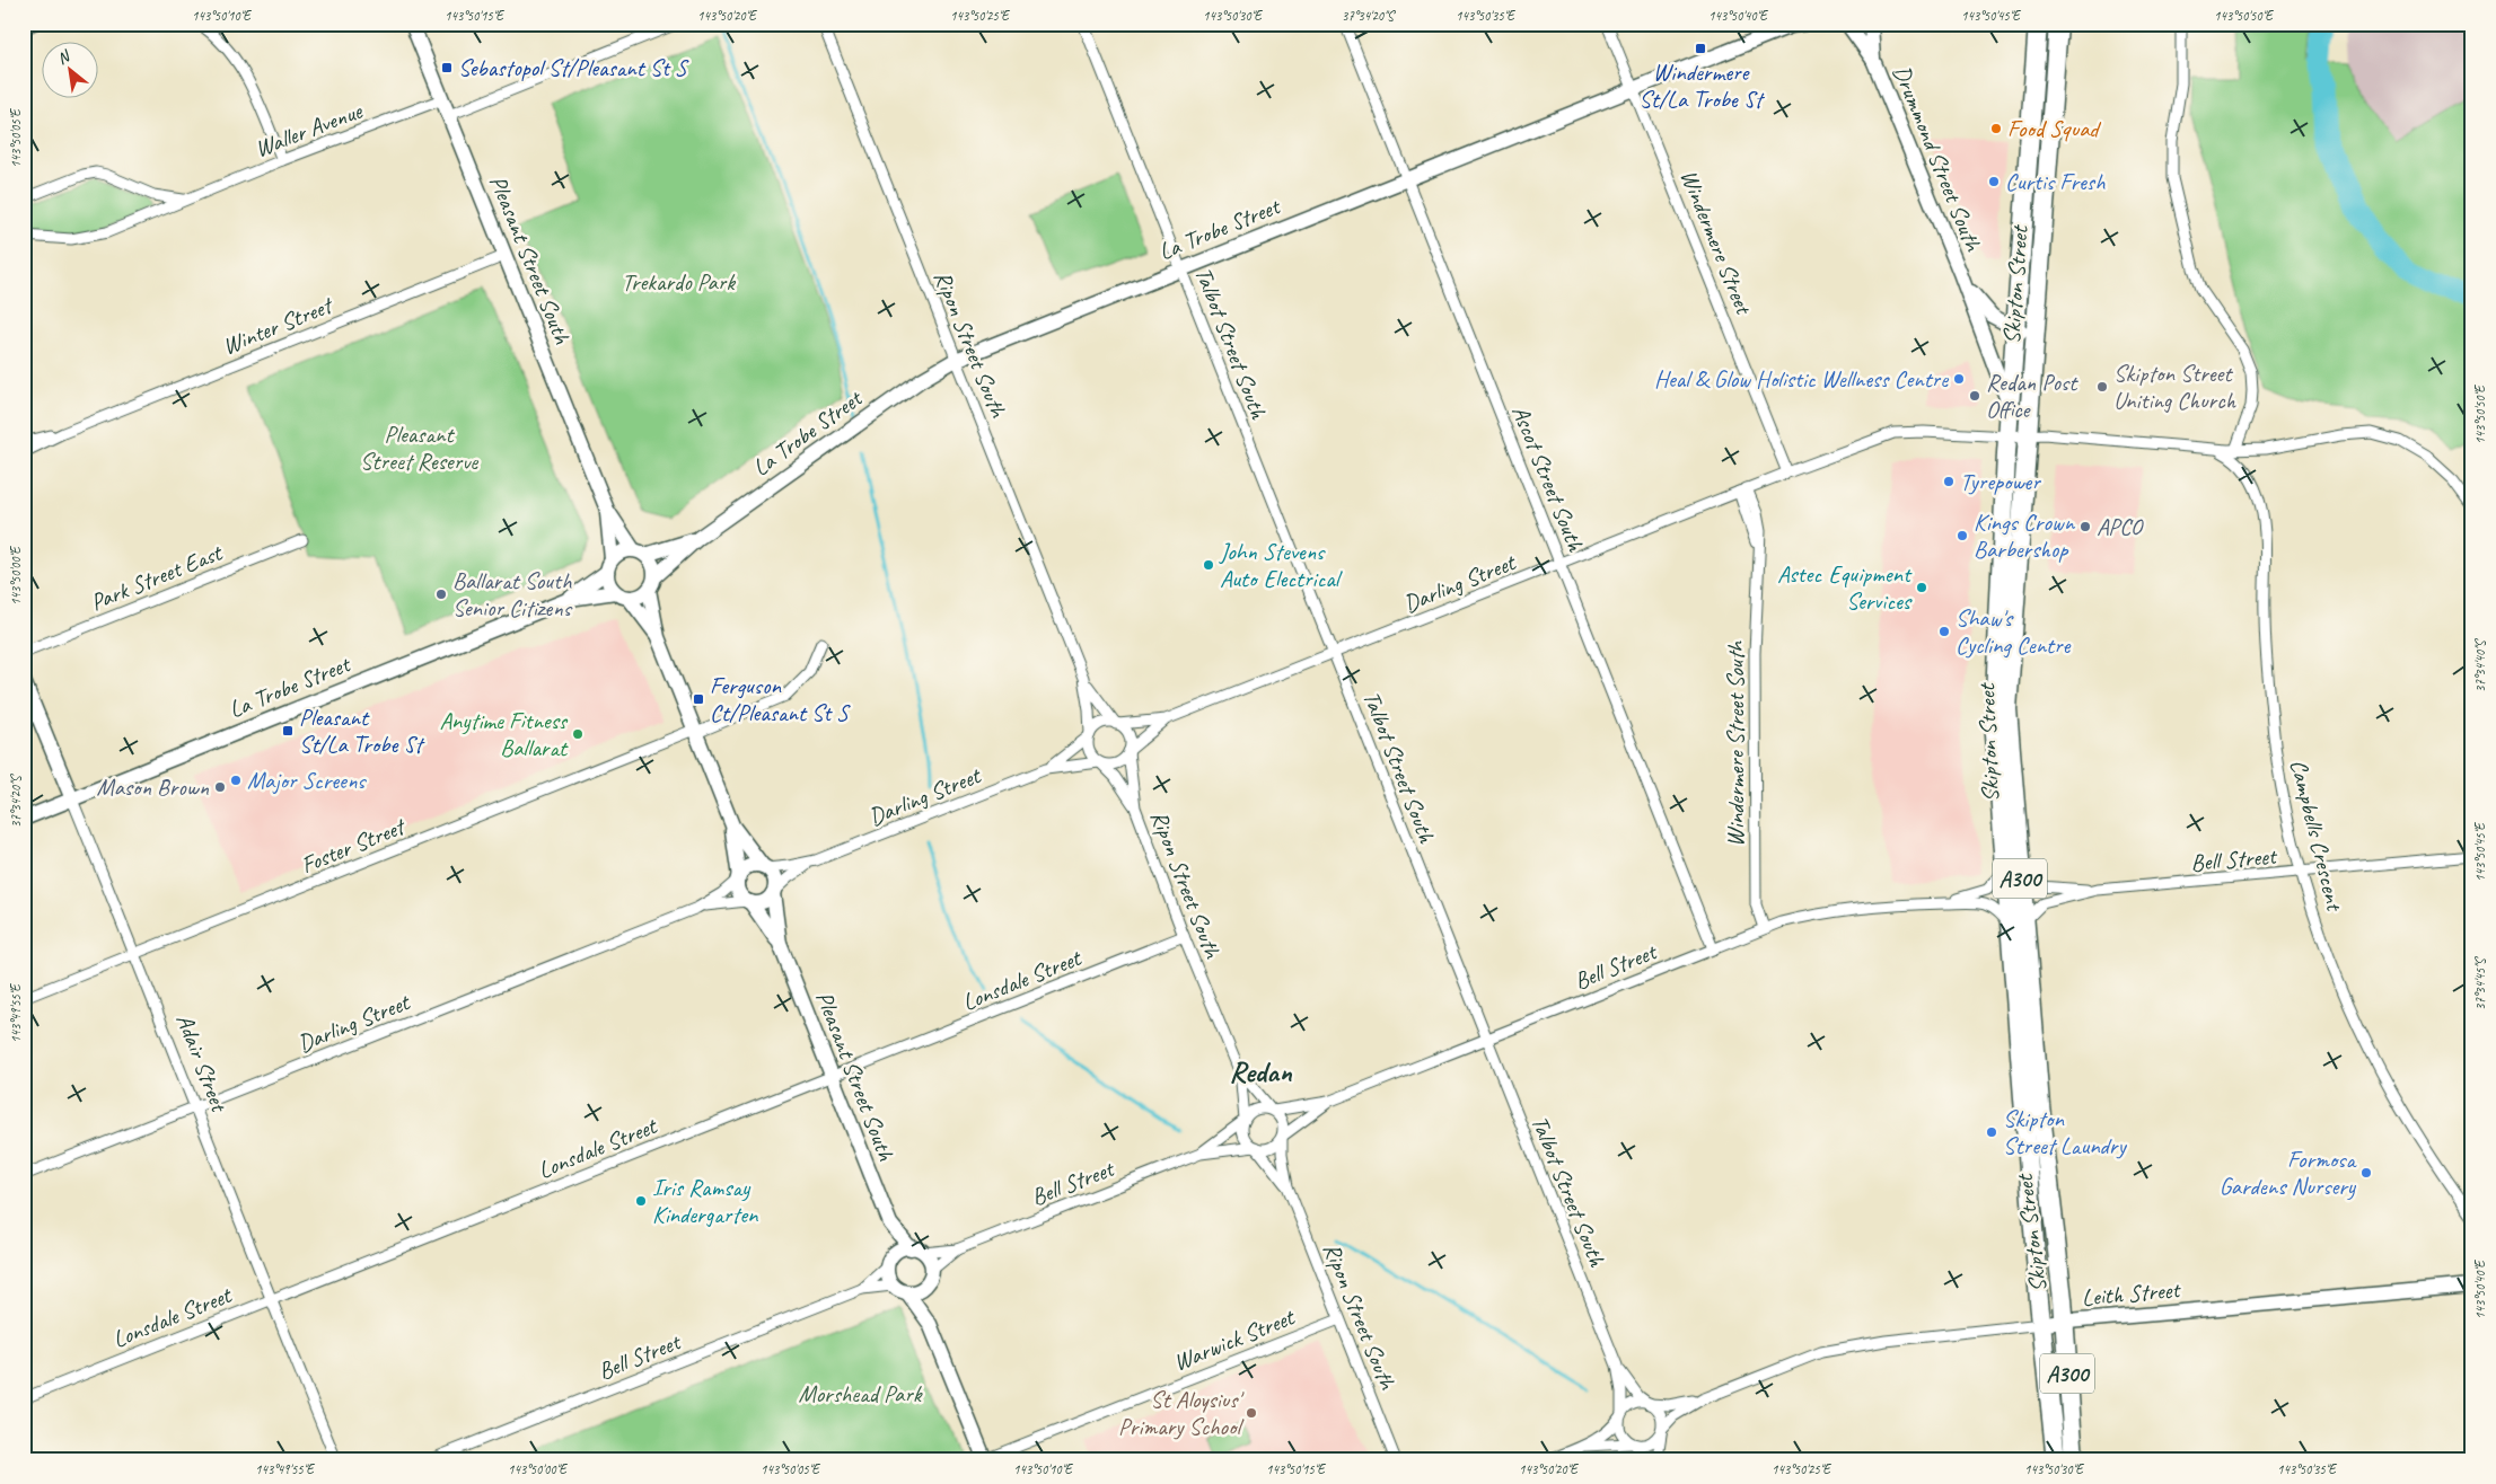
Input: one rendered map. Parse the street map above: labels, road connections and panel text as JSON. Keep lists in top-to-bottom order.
{
  "streets": {
    "highway": ["Skipton Street", "A300"],
    "main road": [
      "Drummond Street South",
      "La Trobe Street",
      "Pleasant Street South",
      "Adair Street",
      "Leith Street"
    ],
    "street": [
      "Waller Avenue",
      "Windermere Street",
      "Winter Street",
      "Talbot Street South",
      "Ripon Street South",
      "Ascot Street South",
      "Park Street East",
      "Darling Street",
      "Windermere Street South",
      "Campbells Crescent",
      "Foster Street",
      "Bell Street",
      "Lonsdale Street",
      "Warwick Street"
    ]
  },
  "crossings": [
    ["Waller Avenue", "Pleasant Street South"],
    ["Drummond Street South", "Skipton Street"],
    ["La Trobe Street", "Windermere Street"],
    ["La Trobe Street", "Pleasant Street South"],
    ["La Trobe Street", "Talbot Street South"],
    ["La Trobe Street", "Ripon Street South"],
    ["La Trobe Street", "Ascot Street South"],
    ["La Trobe Street", "Adair Street"],
    ["Windermere Street", "Darling Street"],
    ["Pleasant Street South", "Winter Street"],
    ["Pleasant Street South", "Darling Street"],
    ["Pleasant Street South", "Bell Street"],
    ["Pleasant Street South", "Lonsdale Street"],
    ["Skipton Street", "Darling Street"],
    ["Skipton Street", "Bell Street"],
    ["Skipton Street", "Leith Street"],
    ["Talbot Street South", "Darling Street"],
    ["Talbot Street South", "Bell Street"],
    ["Talbot Street South", "Leith Street"],
    ["Ripon Street South", "Darling Street"],
    ["Ripon Street South", "Bell Street"],
    ["Ripon Street South", "Lonsdale Street"],
    ["Ripon Street South", "Warwick Street"],
    ["Ascot Street South", "Darling Street"],
    ["Ascot Street South", "Bell Street"],
    ["Darling Street", "Windermere Street South"],
    ["Darling Street", "Campbells Crescent"],
    ["Darling Street", "Adair Street"],
    ["Windermere Street South", "Bell Street"],
    ["Campbells Crescent", "Bell Street"],
    ["Foster Street", "Adair Street"],
    ["Lonsdale Street", "Adair Street"]
  ],
  "districts": ["Redan"],
  "parks": ["Trekardo Park", "Pleasant Street Reserve", "Morshead Park"],
  "places": {
    "transit": [
      "Windermere St/La Trobe St",
      "Sebastopol St/Pleasant St S",
      "Ferguson Ct/Pleasant St S",
      "Pleasant St/La Trobe St"
    ],
    "other": [
      "Food Squad",
      "Curtis Fresh",
      "Heal & Glow Holistic Wellness Centre",
      "Skipton Street Uniting Church",
      "Redan Post Office",
      "Tyrepower",
      "APCO",
      "Kings Crown Barbershop",
      "John Stevens Auto Electrical",
      "Astec Equipment Services",
      "Ballarat South Senior Citizens",
      "Shaw's Cycling Centre",
      "Anytime Fitness Ballarat",
      "Major Screens",
      "Mason Brown",
      "Skipton Street Laundry",
      "Formosa Gardens Nursery",
      "Iris Ramsay Kindergarten",
      "St Aloysius' Primary School"
    ]
  },
  "north": "top left",
  "coordinates": [
    "143°50'10\"E",
    "143°50'15\"E",
    "143°50'20\"E",
    "143°50'25\"E",
    "143°50'30\"E",
    "37°34'20\"S",
    "143°50'35\"E",
    "143°50'40\"E",
    "143°50'45\"E",
    "143°50'50\"E",
    "143°50'05\"E",
    "143°50'00\"E",
    "37°34'40\"S",
    "37°34'45\"S",
    "143°49'55\"E"
  ]
}
